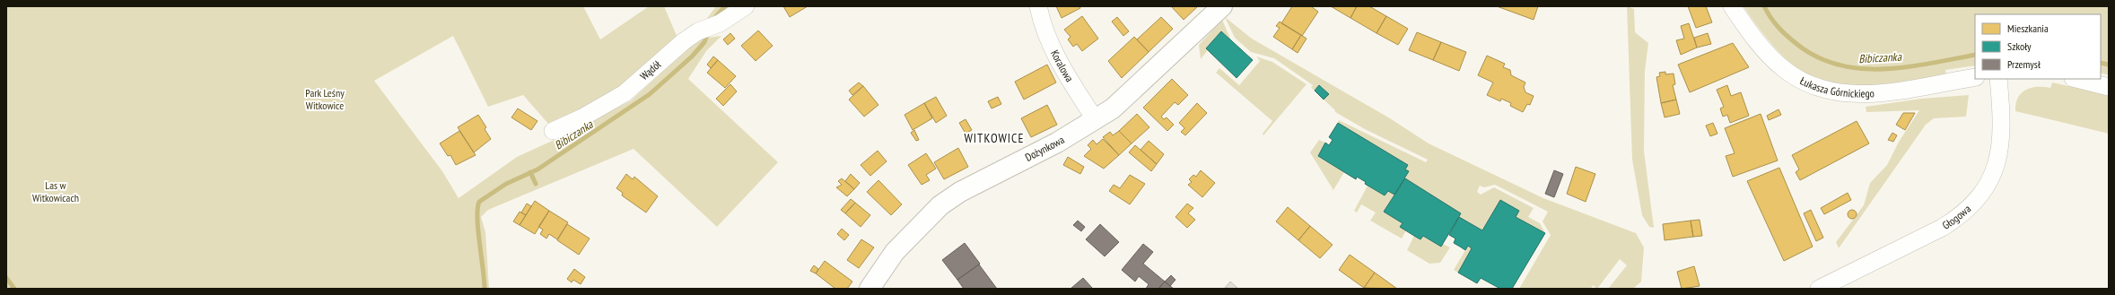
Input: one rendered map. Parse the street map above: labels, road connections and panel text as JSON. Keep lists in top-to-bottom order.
{
  "streets": {
    "street": [
      "Koralowa",
      "Wądół",
      "Łukasza Górnickiego",
      "Dożynkowa",
      "Głogowa"
    ]
  },
  "crossings": [
    ["Koralowa", "Dożynkowa"]
  ],
  "districts": ["WITKOWICE"],
  "water": ["Bibiczanka"],
  "parks": ["Park Leśny Witkowice", "Las w Witkowicach"],
  "legend": ["Mieszkania", "Szkoły", "Przemysł"]
}
